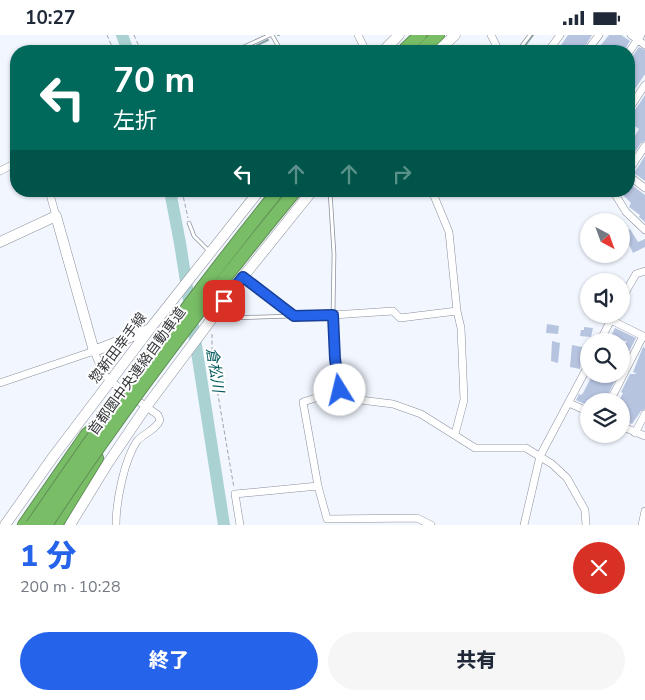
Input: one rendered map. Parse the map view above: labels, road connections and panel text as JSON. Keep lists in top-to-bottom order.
{
  "streets": {
    "highway": ["首都圏中央連絡自動車道"],
    "main road": ["惣新田幸手線"]
  },
  "water": ["倉松川"],
  "north": "bottom right",
  "page": {
    "status": "10:27",
    "turn": ["70 m", "左折"],
    "heading": ["1 分", "200 m · 10:28"],
    "buttons": ["終了", "共有"]
  }
}
